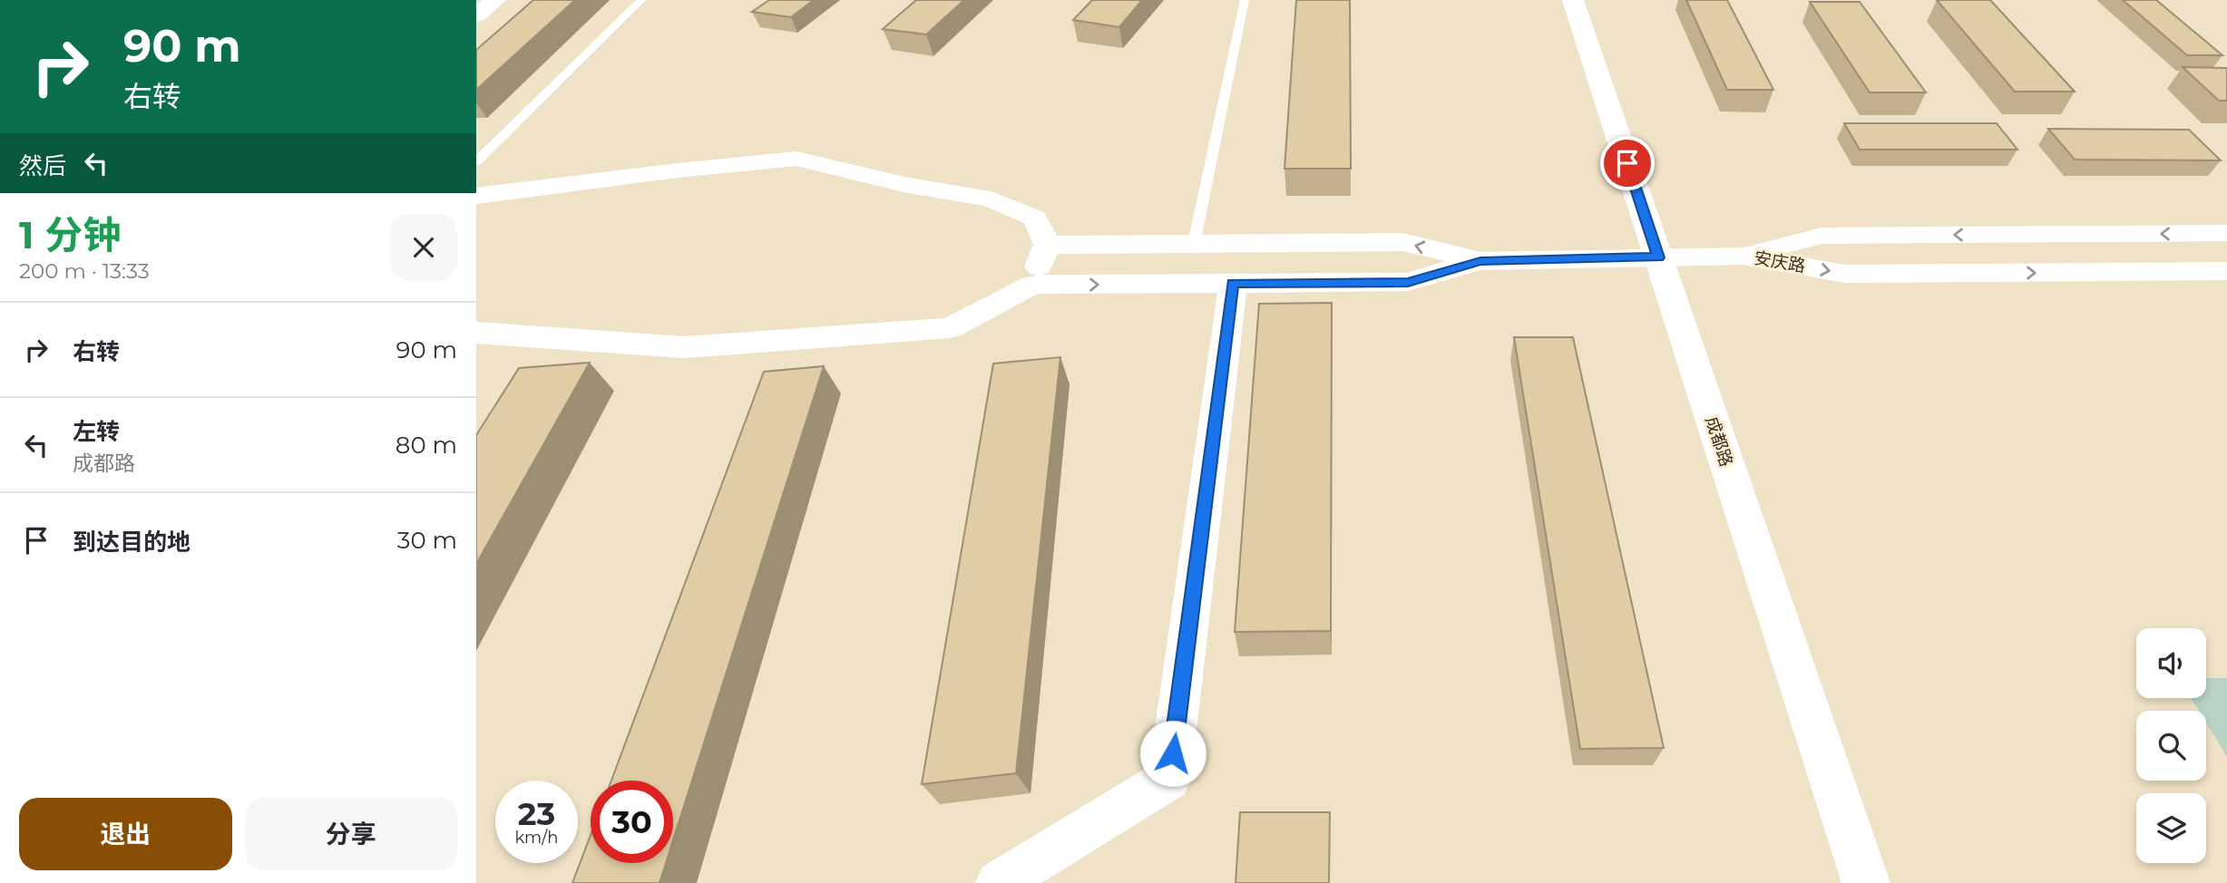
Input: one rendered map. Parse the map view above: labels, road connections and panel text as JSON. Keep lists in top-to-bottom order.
{
  "streets": {
    "street": ["安庆路", "成都路"]
  },
  "page": {
    "turn": ["90 m", "右转"],
    "then": "然后",
    "heading": ["1 分钟", "200 m · 13:33"],
    "list": [
      {
        "name": "右转",
        "value": "90 m"
      },
      {
        "name": "左转",
        "note": "成都路",
        "value": "80 m"
      },
      {
        "name": "到达目的地",
        "value": "30 m"
      }
    ],
    "speed": "23 km/h",
    "limit": "30",
    "buttons": ["退出", "分享"]
  }
}
